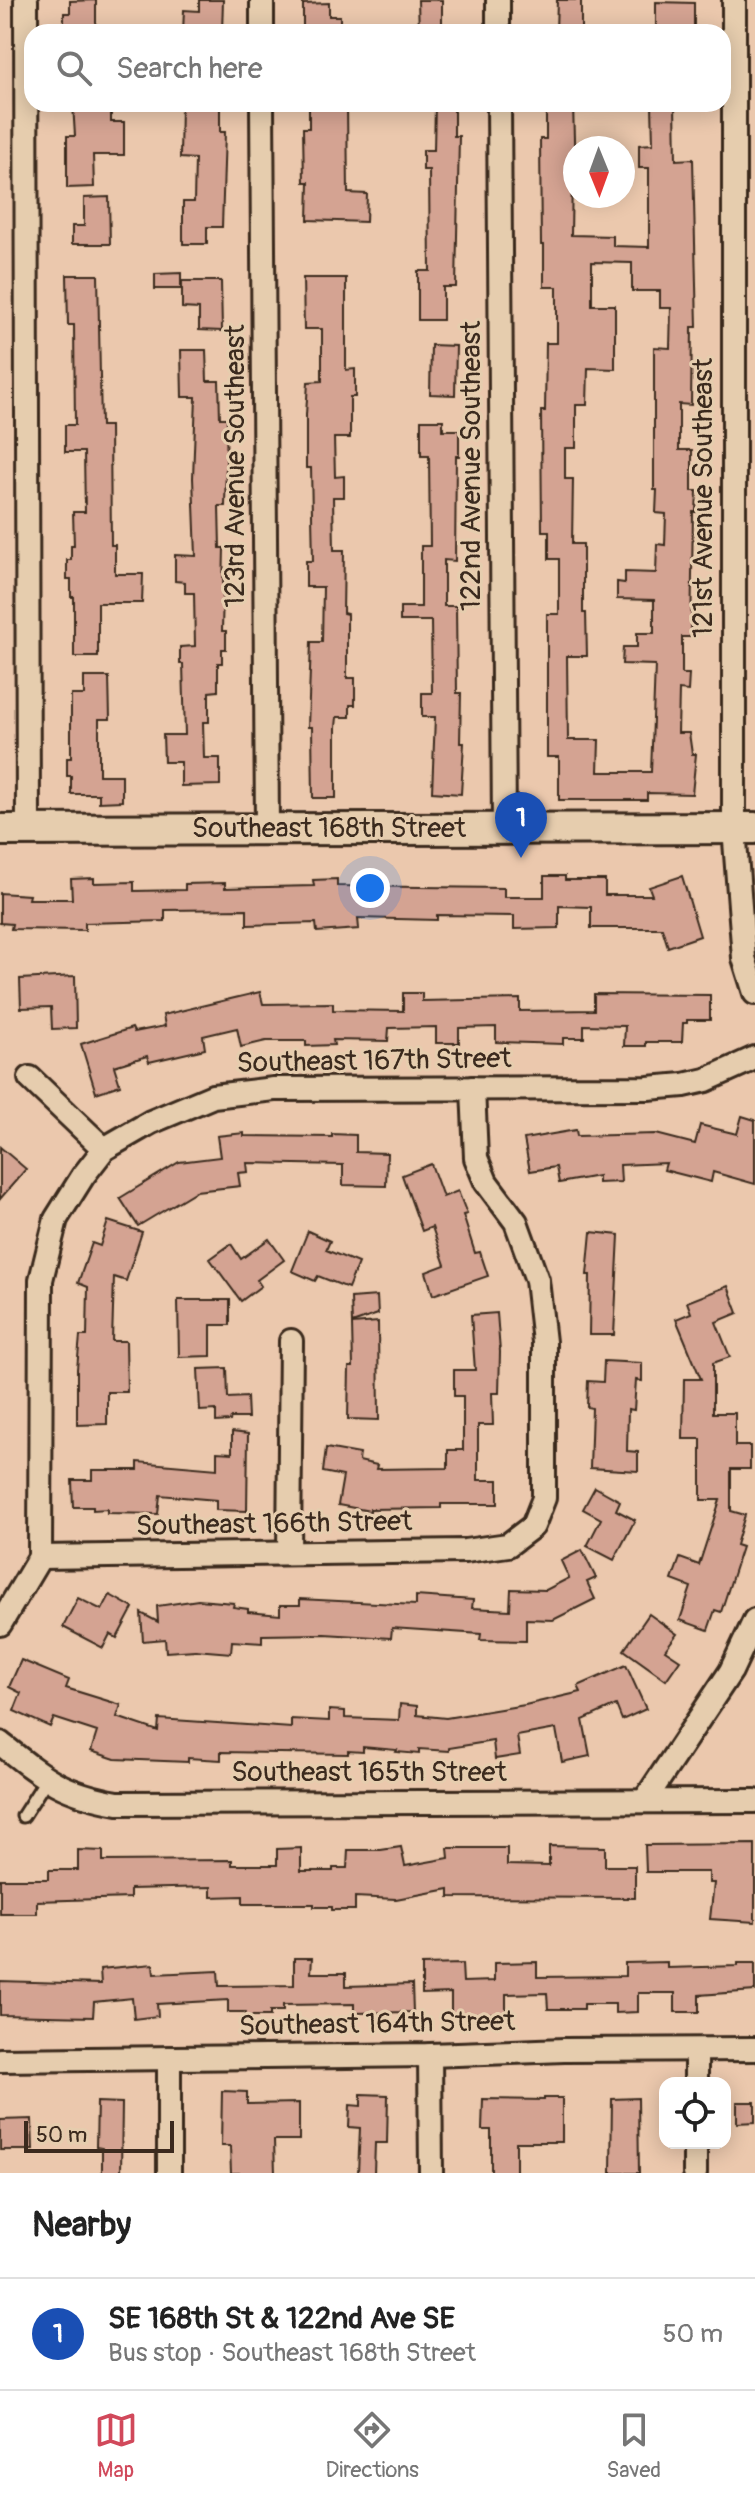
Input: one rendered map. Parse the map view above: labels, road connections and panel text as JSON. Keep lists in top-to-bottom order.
{
  "streets": {
    "street": [
      "123rd Avenue Southeast",
      "122nd Avenue Southeast",
      "121st Avenue Southeast",
      "Southeast 168th Street",
      "Southeast 167th Street",
      "Southeast 166th Street",
      "Southeast 165th Street",
      "Southeast 164th Street"
    ]
  },
  "crossings": [
    ["123rd Avenue Southeast", "Southeast 168th Street"],
    ["122nd Avenue Southeast", "Southeast 168th Street"],
    ["121st Avenue Southeast", "Southeast 168th Street"],
    ["Southeast 167th Street", "Southeast 166th Street"]
  ],
  "scale_bar": "50 m",
  "north": "bottom",
  "page": {
    "search": "Search here",
    "pins": "1",
    "scale": "50 m",
    "heading": "Nearby",
    "list": [
      {
        "mark": "1",
        "name": "SE 168th St & 122nd Ave SE",
        "note": "Bus stop · Southeast 168th Street",
        "value": "50 m"
      }
    ],
    "nav": ["Map", "Directions", "Saved"]
  }
}
